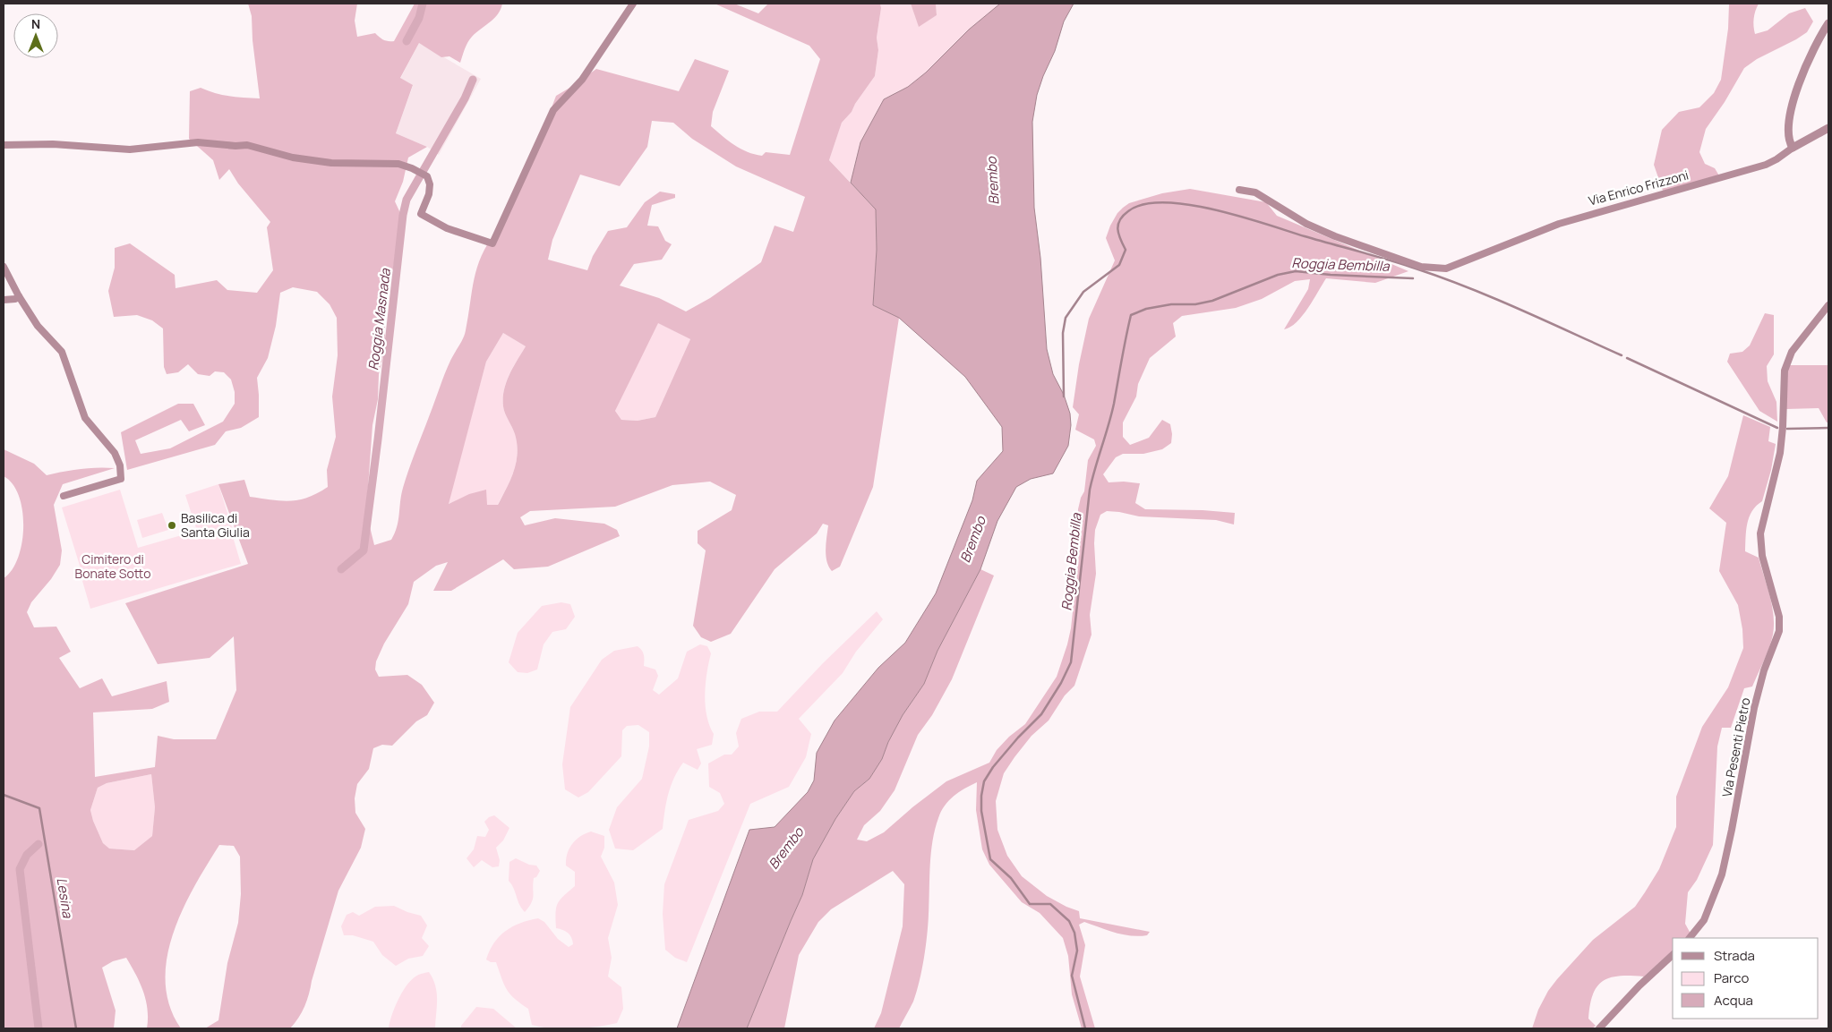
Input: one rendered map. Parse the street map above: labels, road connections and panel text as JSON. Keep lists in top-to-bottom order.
{
  "streets": {
    "street": ["Via Enrico Frizzoni", "Via Pesenti Pietro"]
  },
  "water": [
    "Brembo",
    "Roggia Bembilla",
    "Roggia Masnada",
    "Lesina"
  ],
  "parks": ["Cimitero di Bonate Sotto"],
  "places": ["Basilica di Santa Giulia"],
  "legend": ["Strada", "Parco", "Acqua"],
  "north": "top"
}
